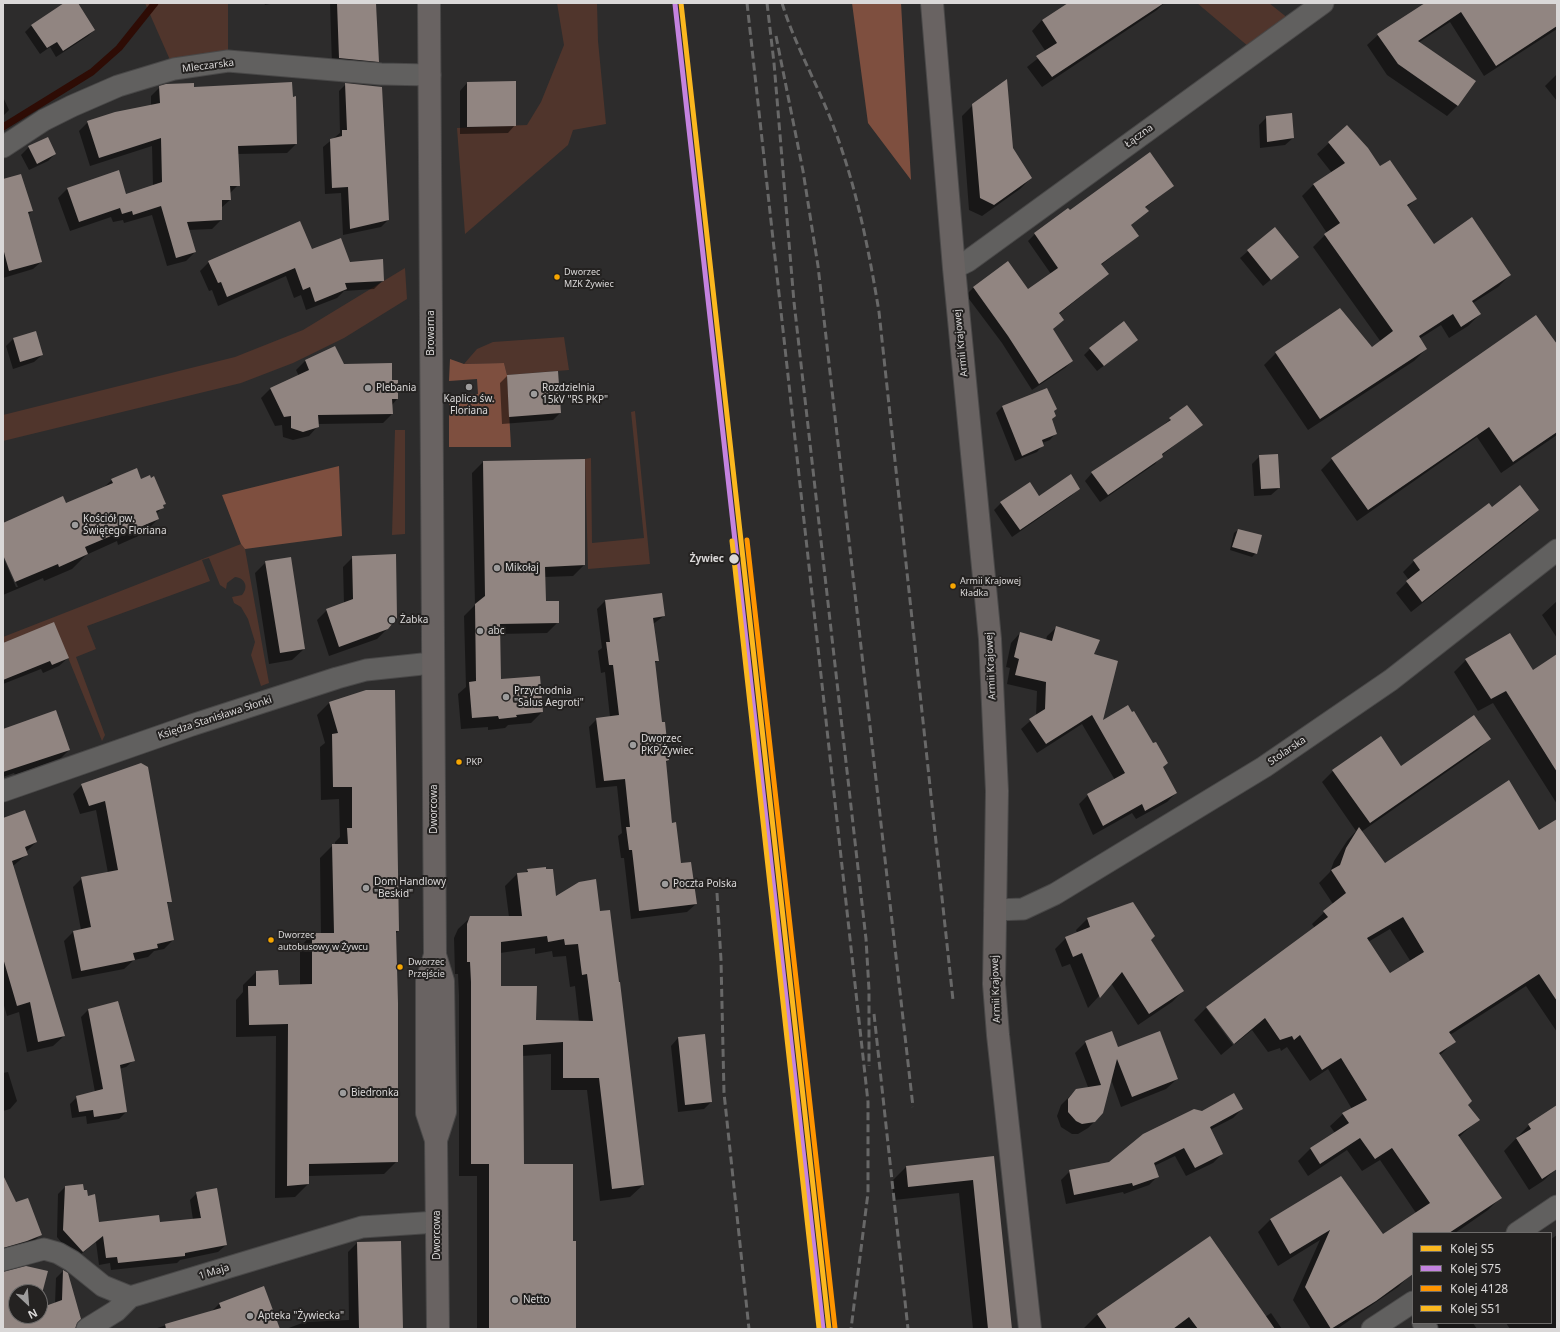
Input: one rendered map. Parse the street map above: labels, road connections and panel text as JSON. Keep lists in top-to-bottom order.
{
  "streets": {
    "street": [
      "Mleczarska",
      "Łączna",
      "Browarna",
      "Armii Krajowej",
      "Księdza Stanisława Słonki",
      "Stolarska",
      "Dworcowa",
      "1 Maja"
    ]
  },
  "crossings": [
    ["Mleczarska", "Browarna"],
    ["Łączna", "Armii Krajowej"],
    ["Browarna", "Księdza Stanisława Słonki"],
    ["Browarna", "Dworcowa"],
    ["Armii Krajowej", "Stolarska"],
    ["Księdza Stanisława Słonki", "Dworcowa"],
    ["Dworcowa", "1 Maja"]
  ],
  "places": [
    "Dworzec MZK Żywiec",
    "Kaplica św. Floriana",
    "Plebania",
    "Rozdzielnia 15kV \"RS PKP\"",
    "Kościół pw. Świętego Floriana",
    "Żywiec",
    "Mikołaj",
    "Armii Krajowej Kładka",
    "Żabka",
    "abc",
    "Przychodnia \"Salus Aegroti\"",
    "Dworzec PKP Żywiec",
    "PKP",
    "Poczta Polska",
    "Dom Handlowy \"Beskid\"",
    "Dworzec autobusowy w Żywcu",
    "Dworzec Przejście",
    "Biedronka",
    "Netto",
    "Apteka \"Żywiecka\""
  ],
  "lines": [
    "rail line S5",
    "rail line S75",
    "rail line 4128",
    "rail line S51"
  ],
  "legend": [
    "Kolej S5",
    "Kolej S75",
    "Kolej 4128",
    "Kolej S51"
  ],
  "north": "bottom right"
}
